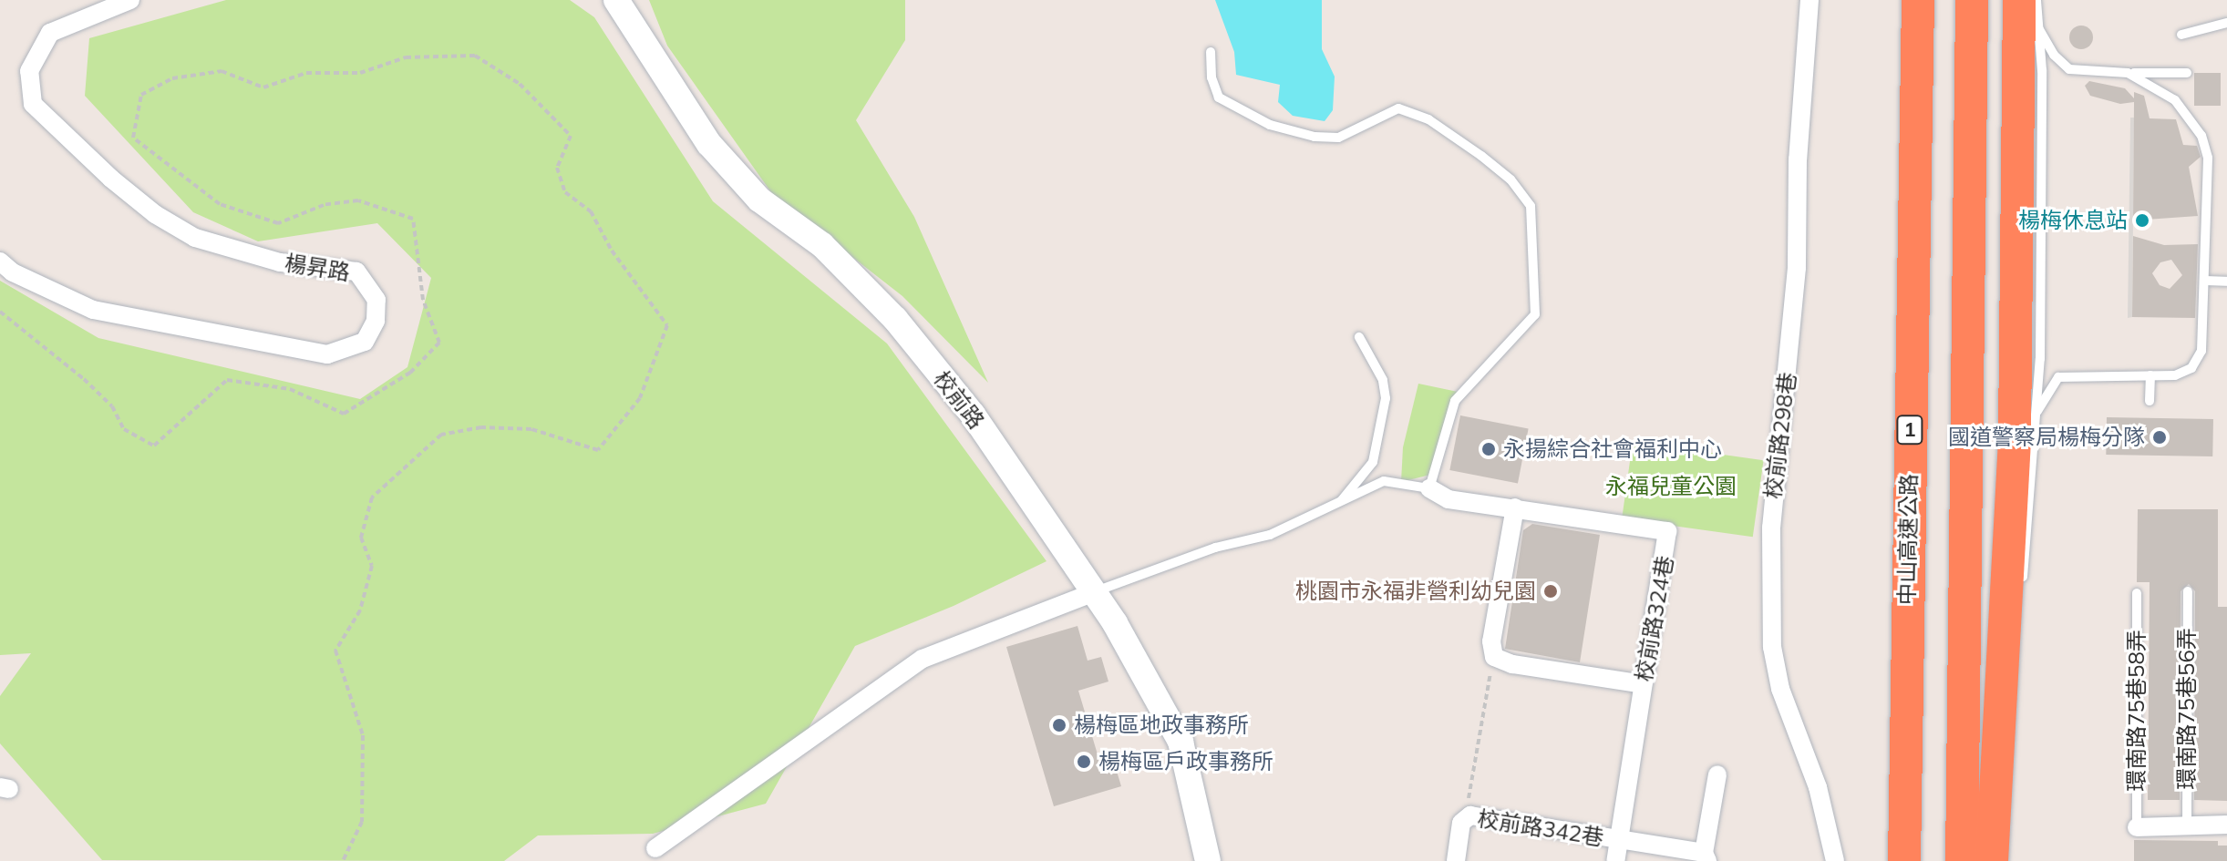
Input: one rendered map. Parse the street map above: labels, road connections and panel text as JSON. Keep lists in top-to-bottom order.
{
  "streets": {
    "highway": ["1", "中山高速公路"],
    "street": [
      "楊昇路",
      "校前路",
      "校前路298巷",
      "校前路324巷",
      "校前路342巷"
    ],
    "lane": ["環南路75巷56弄", "環南路75巷58弄"]
  },
  "crossings": [
    ["校前路324巷", "校前路342巷"]
  ],
  "parks": ["永福兒童公園"],
  "places": [
    "楊梅休息站",
    "國道警察局楊梅分隊",
    "永揚綜合社會福利中心",
    "桃園市永福非營利幼兒園",
    "楊梅區地政事務所",
    "楊梅區戶政事務所"
  ]
}
